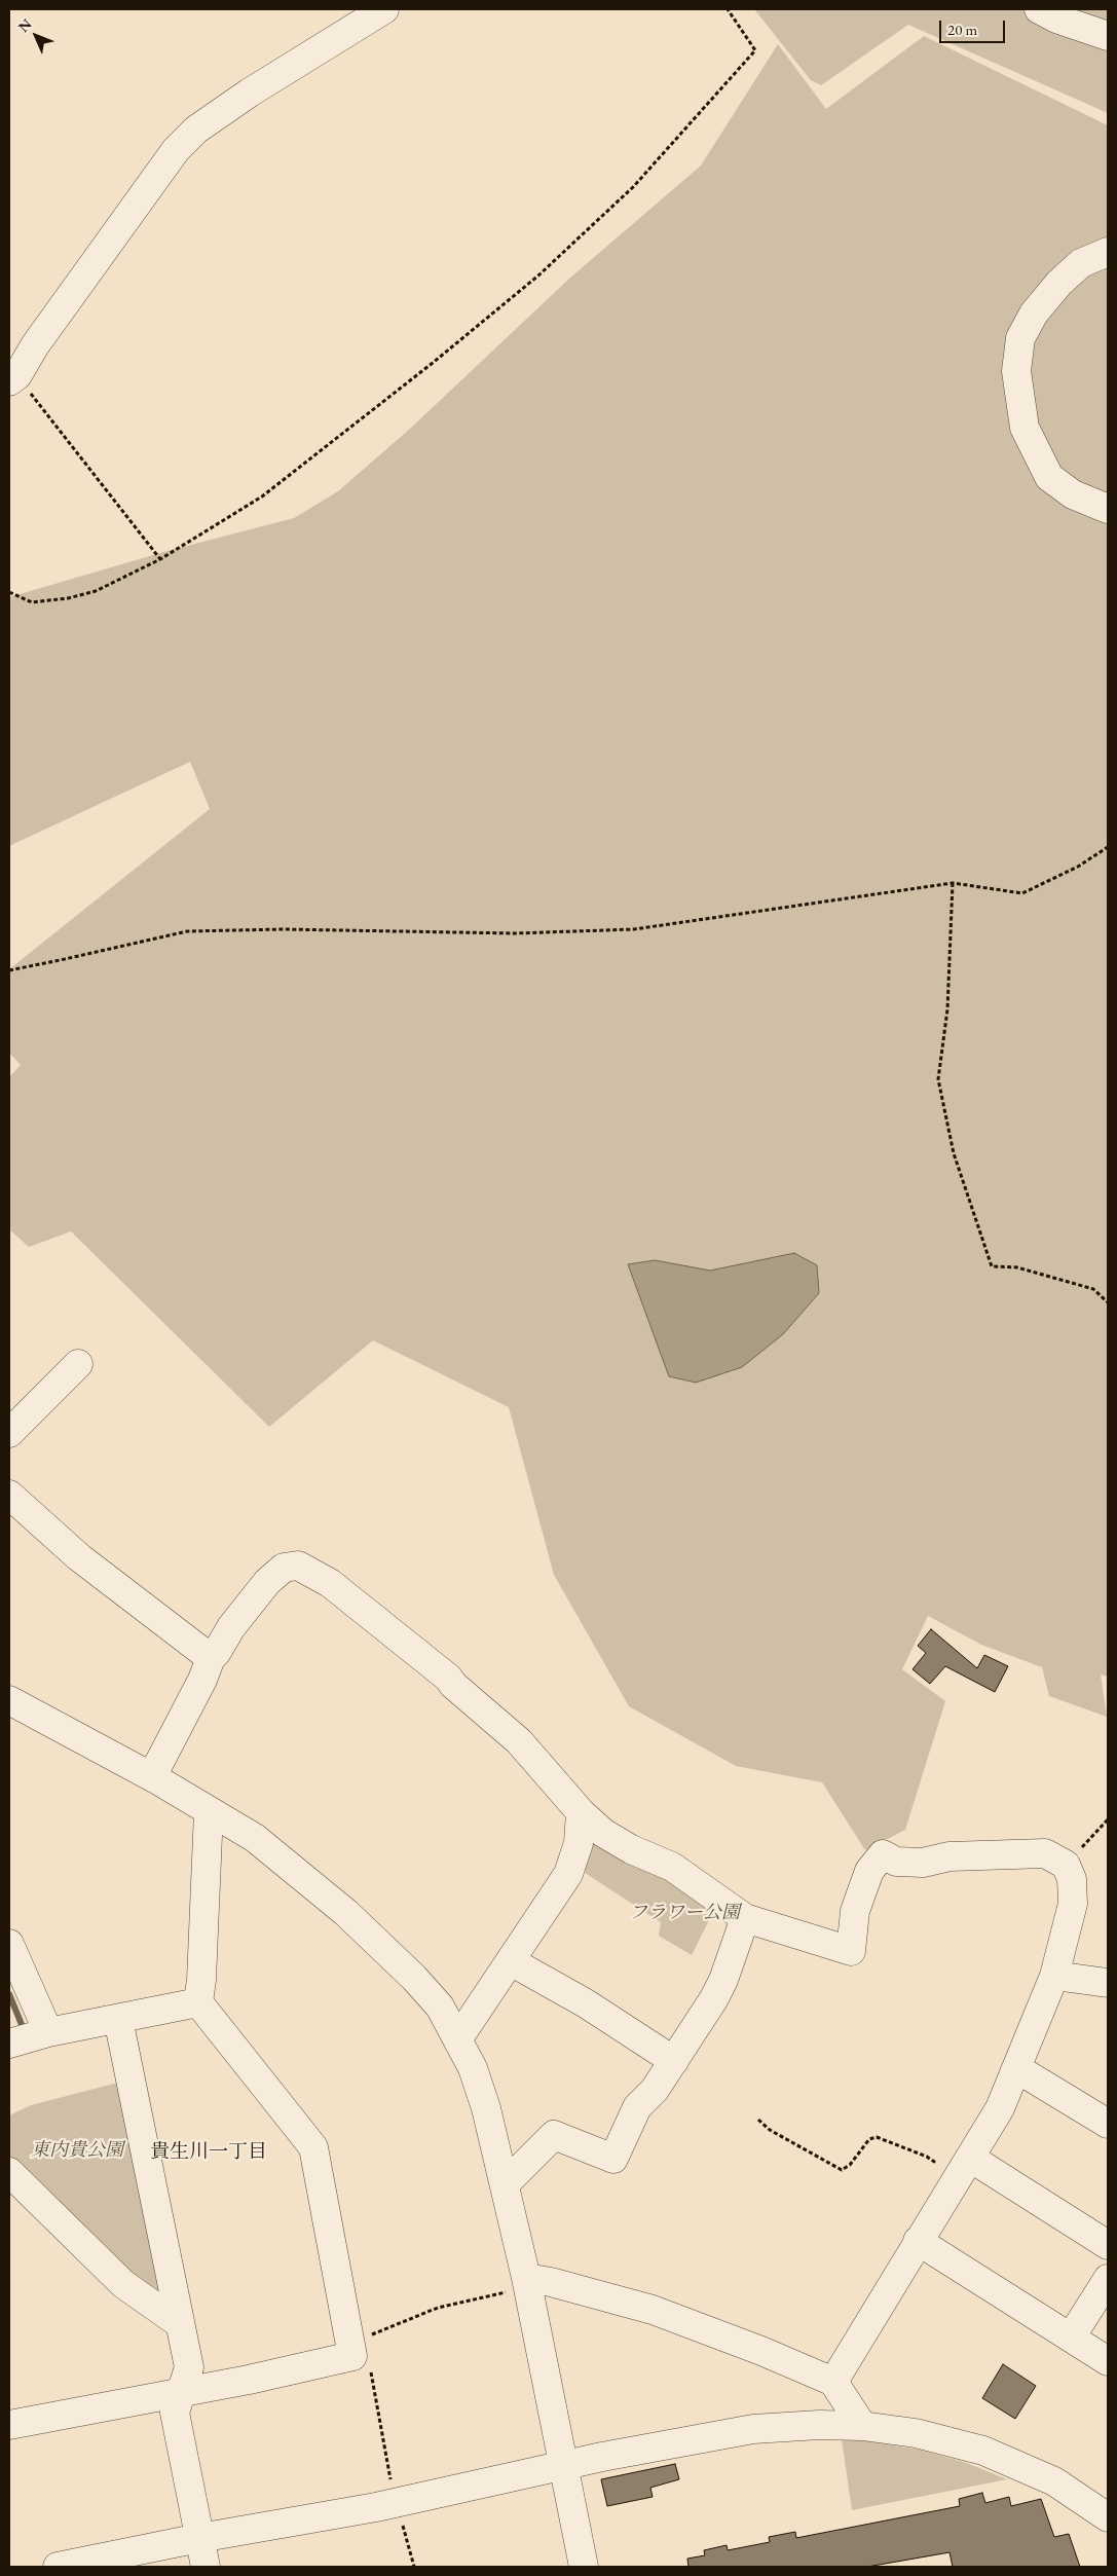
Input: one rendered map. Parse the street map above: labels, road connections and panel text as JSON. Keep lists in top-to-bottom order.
{
  "districts": ["貴生川一丁目"],
  "parks": ["フラワー公園", "東内貴公園"],
  "scale_bar": "20 m",
  "north": "top left"
}
